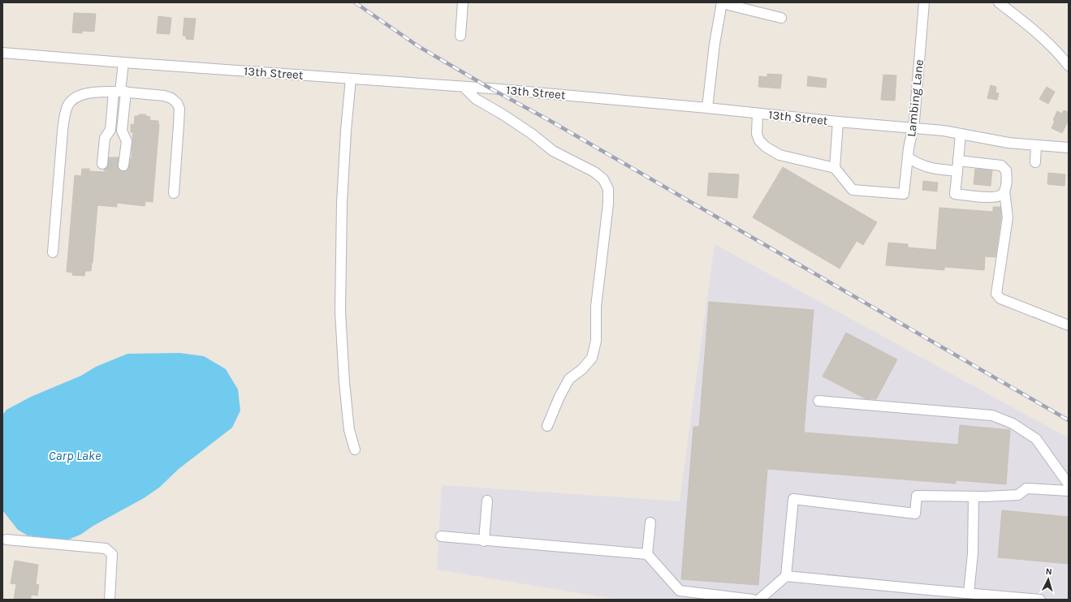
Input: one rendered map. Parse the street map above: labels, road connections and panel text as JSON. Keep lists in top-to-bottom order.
{
  "streets": {
    "street": ["13th Street", "Lambing Lane"]
  },
  "crossings": [
    ["13th Street", "Lambing Lane"]
  ],
  "water": ["Carp Lake"],
  "north": "top"
}
